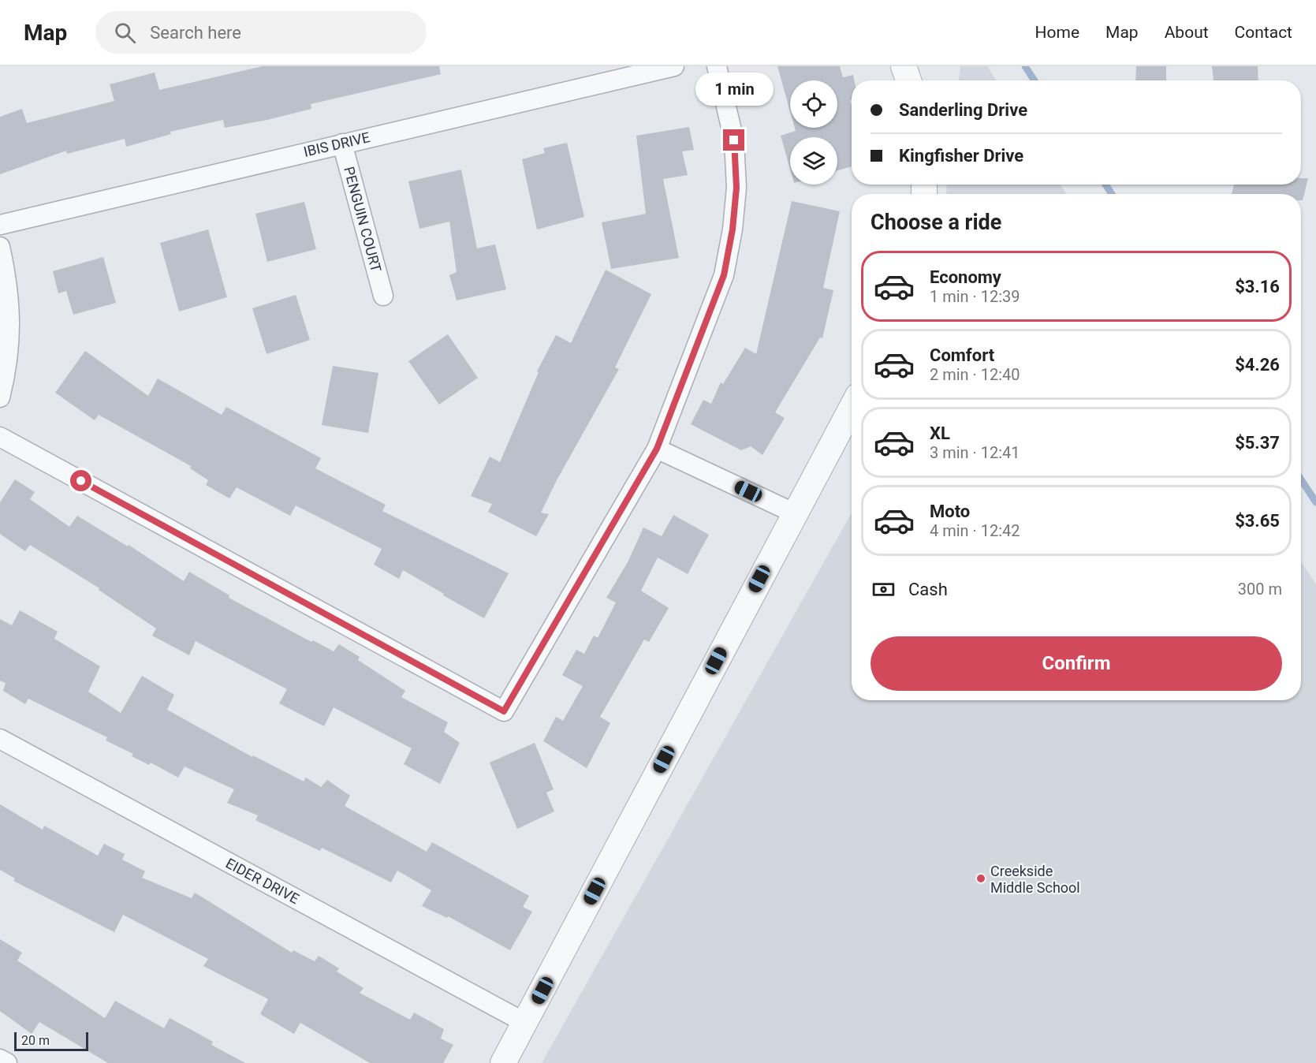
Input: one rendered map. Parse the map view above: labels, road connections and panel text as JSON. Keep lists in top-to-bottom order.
{
  "streets": {
    "street": ["IBIS DRIVE", "PENGUIN COURT", "EIDER DRIVE"]
  },
  "crossings": [
    ["IBIS DRIVE", "PENGUIN COURT"]
  ],
  "places": ["Creekside Middle School"],
  "scale_bar": "20 m",
  "page": {
    "header": "Map",
    "search": "Search here",
    "nav": [
      "Home",
      "Map",
      "About",
      "Contact"
    ],
    "bubble": "1 min",
    "banner": ["Sanderling Drive", "Kingfisher Drive"],
    "heading": "Choose a ride",
    "list": [
      {
        "name": "Economy",
        "note": "1 min · 12:39",
        "value": "$3.16"
      },
      {
        "name": "Comfort",
        "note": "2 min · 12:40",
        "value": "$4.26"
      },
      {
        "name": "XL",
        "note": "3 min · 12:41",
        "value": "$5.37"
      },
      {
        "name": "Moto",
        "note": "4 min · 12:42",
        "value": "$3.65"
      }
    ],
    "pay": ["Cash", "300 m"],
    "buttons": "Confirm",
    "scale": "20 m"
  }
}
